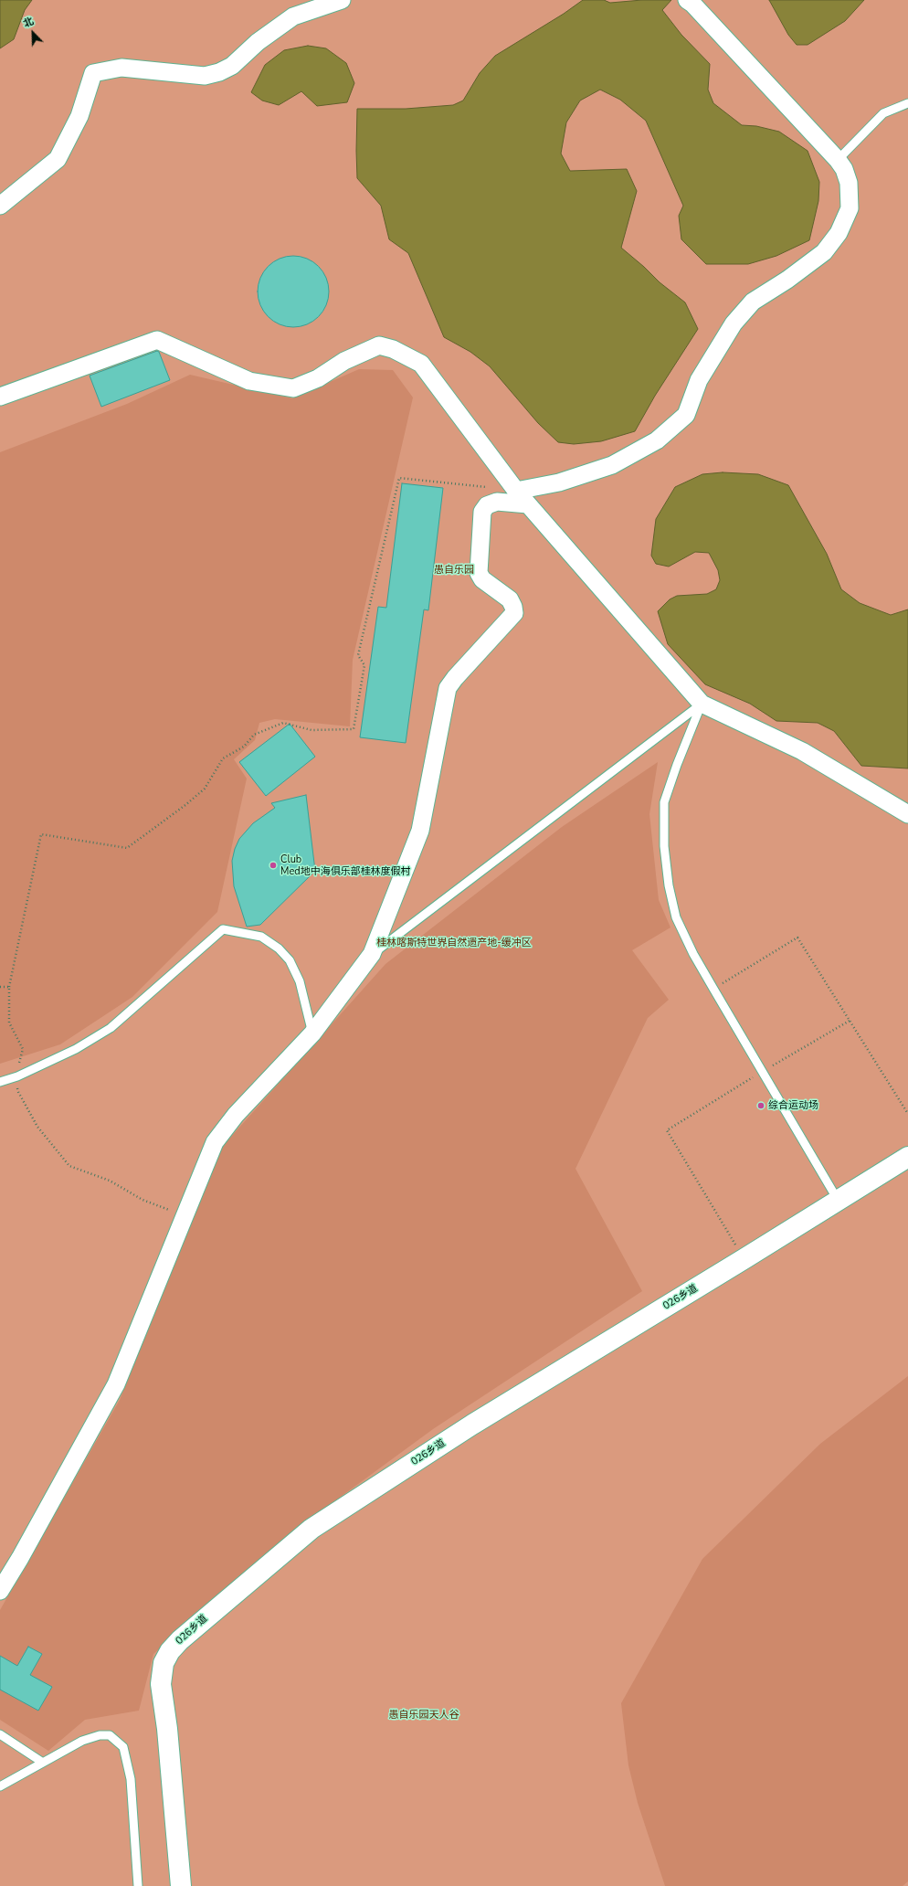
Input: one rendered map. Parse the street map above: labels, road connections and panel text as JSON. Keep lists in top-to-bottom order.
{
  "streets": {
    "street": ["026乡道"]
  },
  "parks": ["愚自乐园", "桂林喀斯特世界自然遗产地-缓冲区", "愚自乐园天人谷"],
  "places": ["Club Med地中海俱乐部桂林度假村", "综合运动场"],
  "north": "top left"
}
